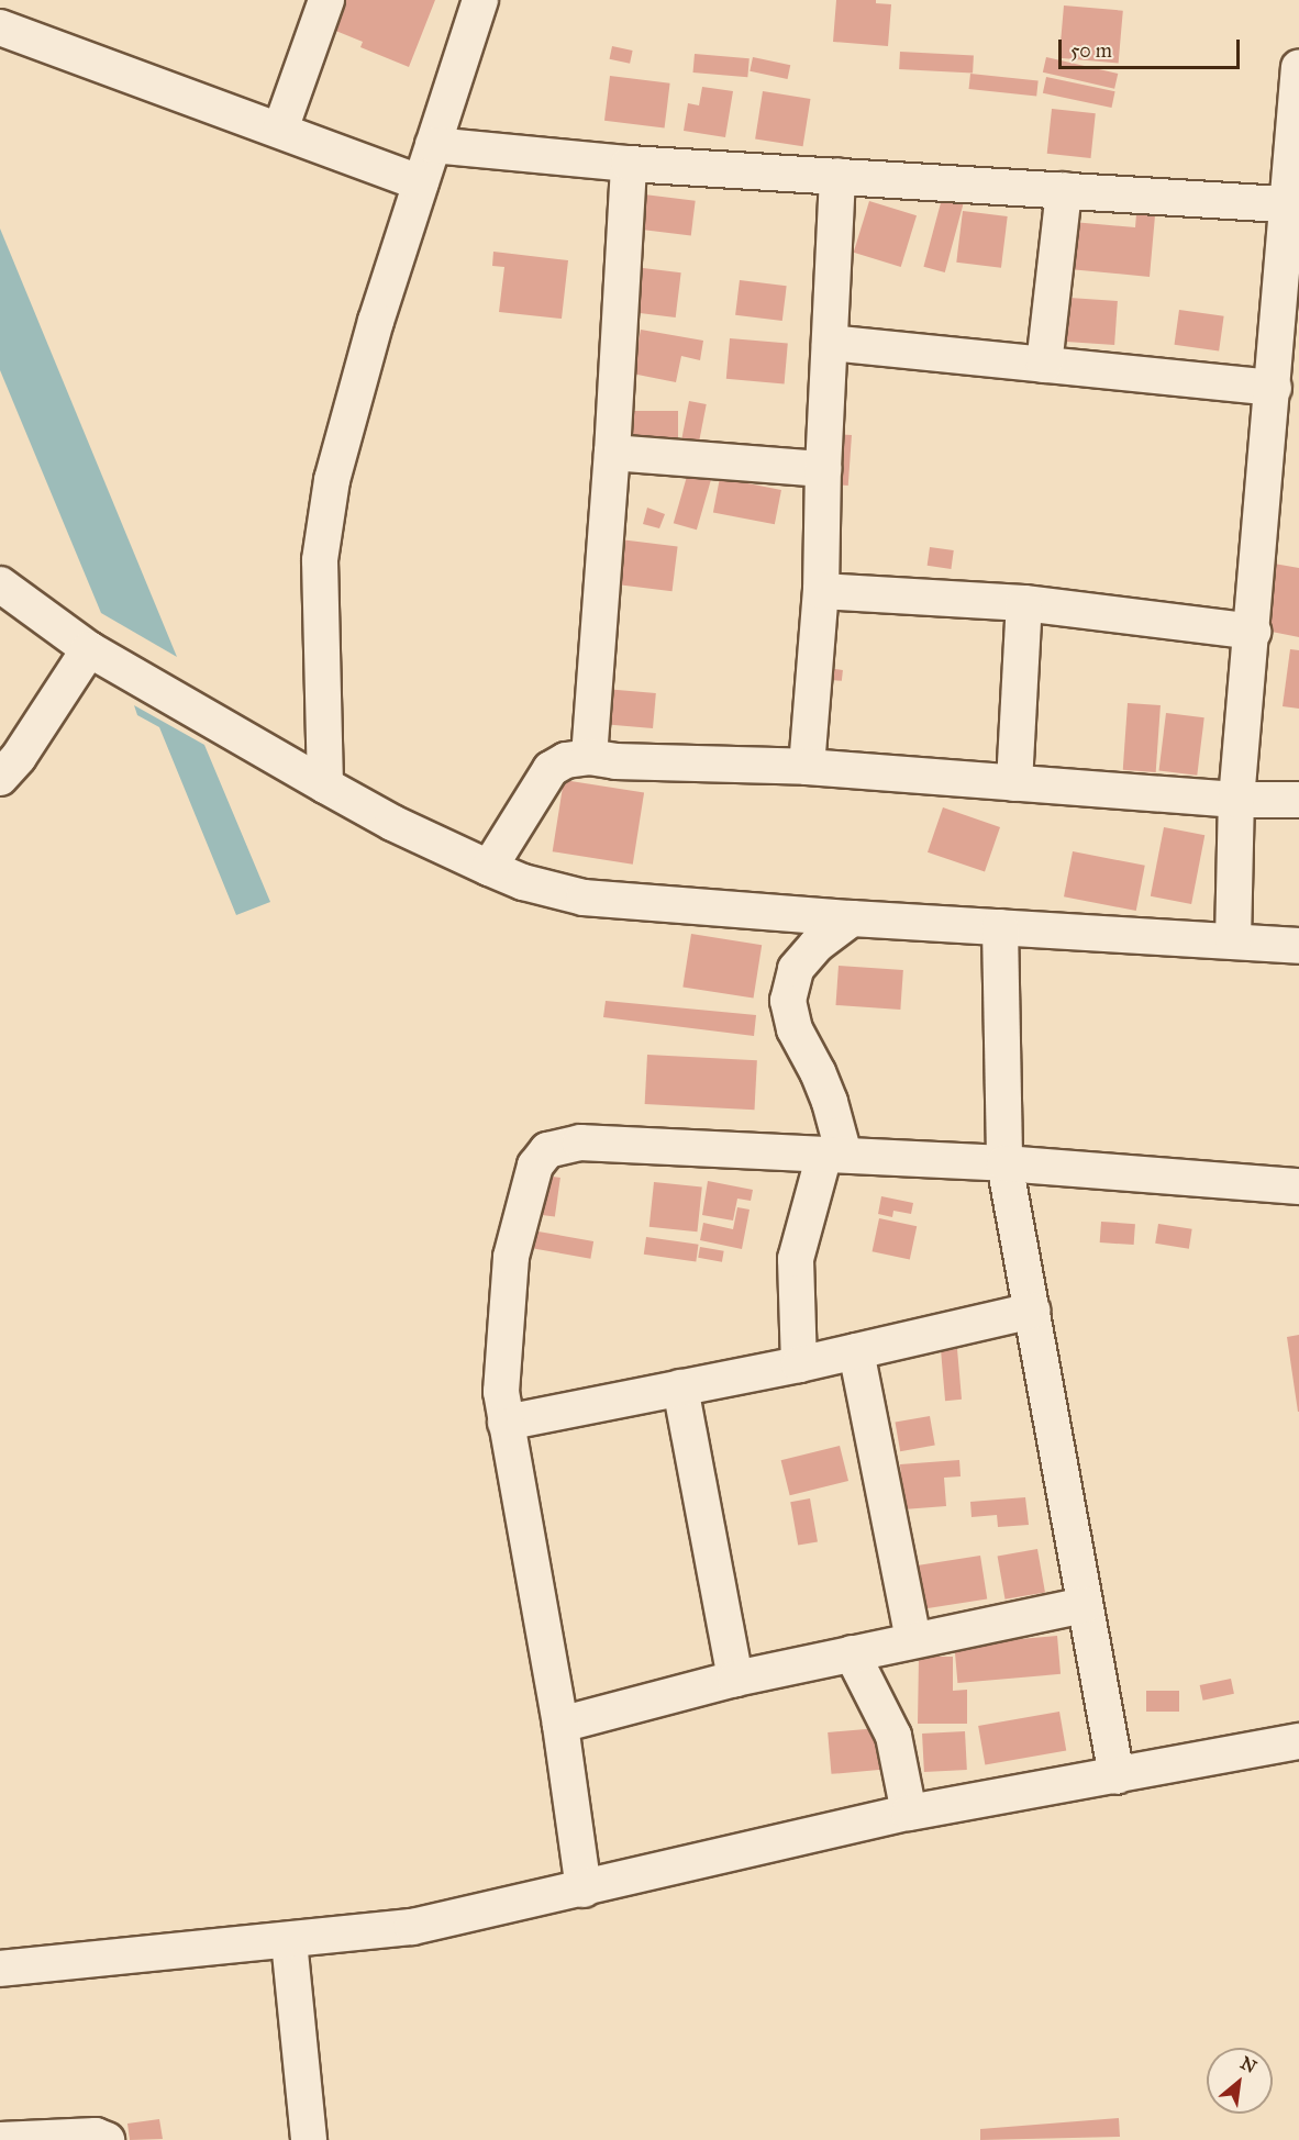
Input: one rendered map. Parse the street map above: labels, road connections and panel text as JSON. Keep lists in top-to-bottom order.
{
  "scale_bar": "50 m",
  "north": "top right"
}
